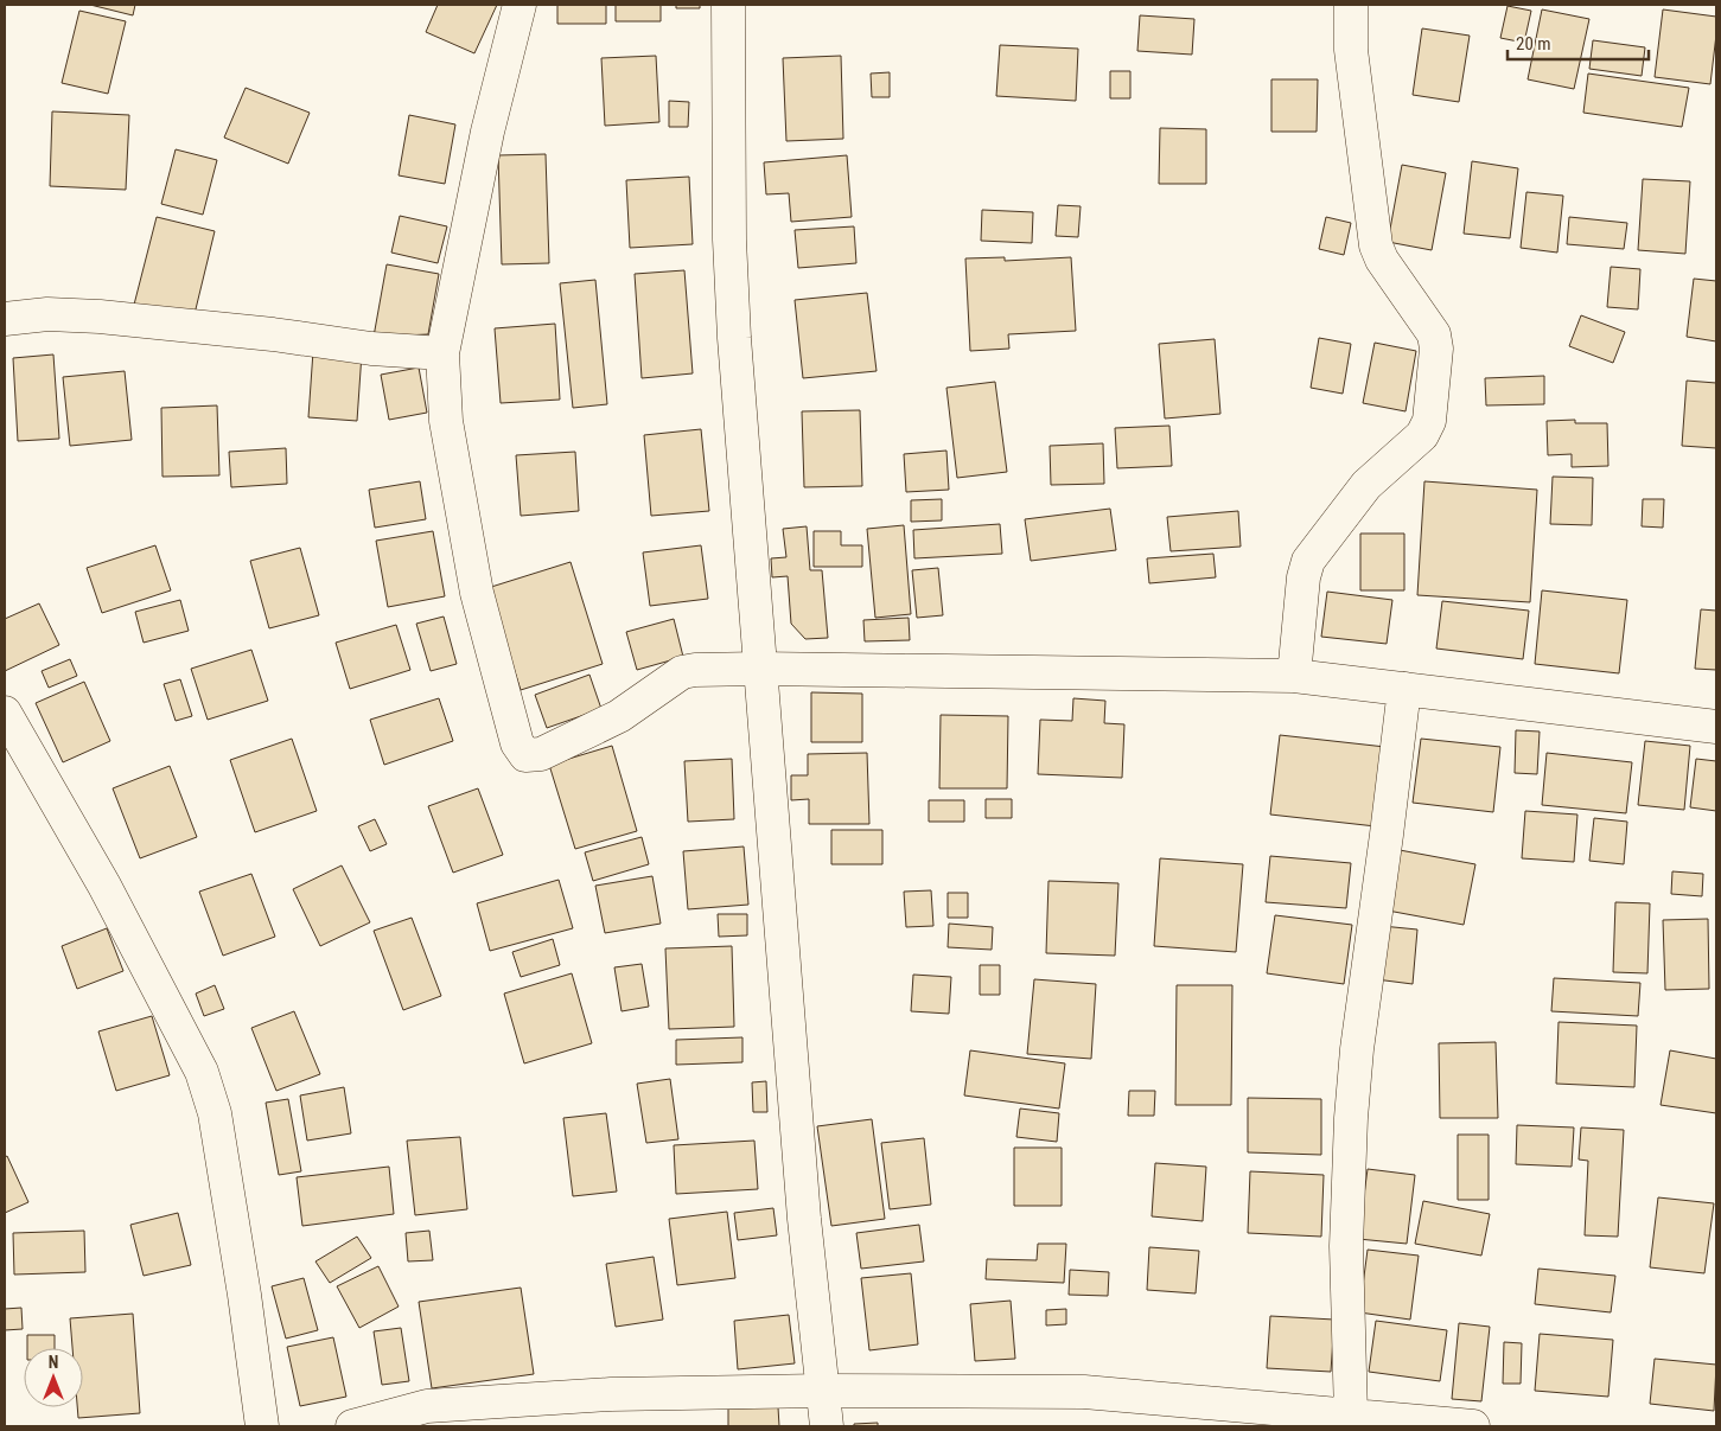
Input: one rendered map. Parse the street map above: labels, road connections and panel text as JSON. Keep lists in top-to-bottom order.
{
  "scale_bar": "20 m",
  "north": "top"
}
